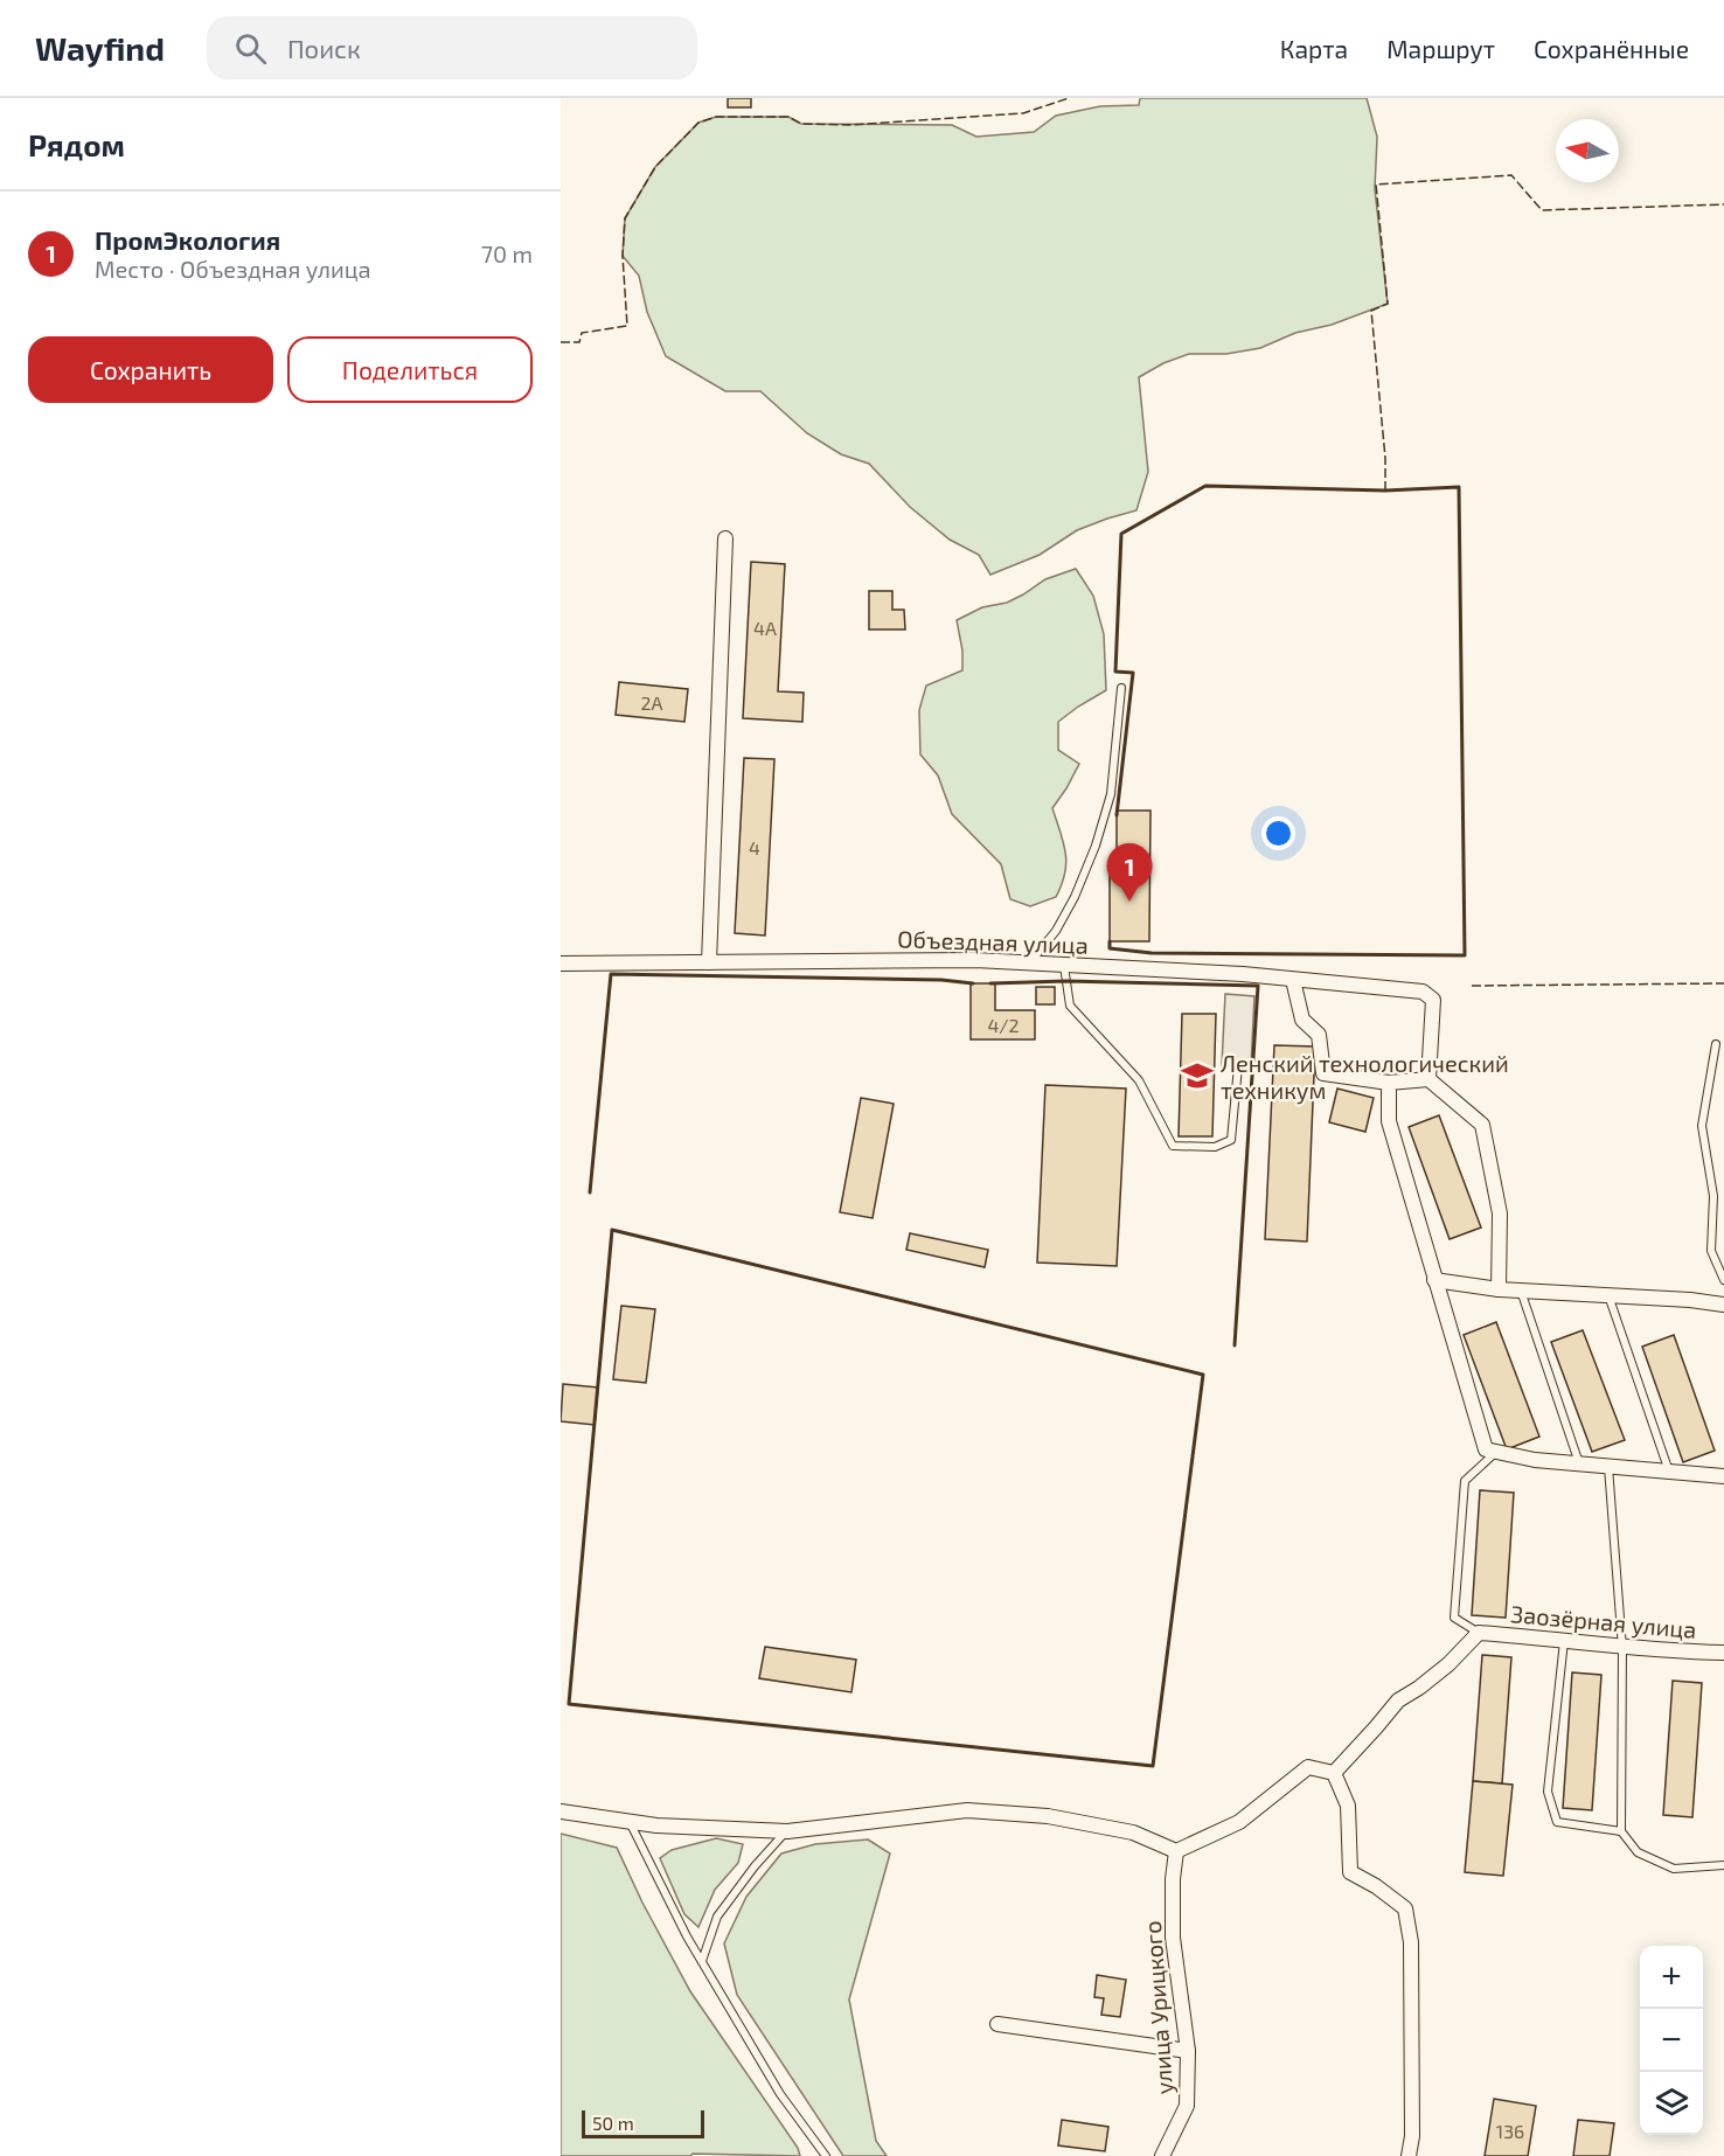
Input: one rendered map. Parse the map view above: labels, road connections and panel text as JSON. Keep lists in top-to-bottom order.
{
  "streets": {
    "street": ["Объездная улица", "Заозёрная улица", "улица Урицкого"]
  },
  "places": {
    "school or university": ["Ленский технологический техникум"]
  },
  "house_numbers": [
    "4А",
    "2А",
    "4",
    "4/2",
    "136"
  ],
  "scale_bar": "50 m",
  "north": "left",
  "page": {
    "header": "Wayfind",
    "search": "Поиск",
    "nav": ["Карта", "Маршрут", "Сохранённые"],
    "heading": "Рядом",
    "list": [
      {
        "mark": "1",
        "name": "ПромЭкология",
        "note": "Место · Объездная улица",
        "value": "70 m"
      }
    ],
    "buttons": ["Сохранить", "Поделиться"],
    "pins": "1",
    "map_buttons": ["+", "−"],
    "scale": "50 m"
  }
}
